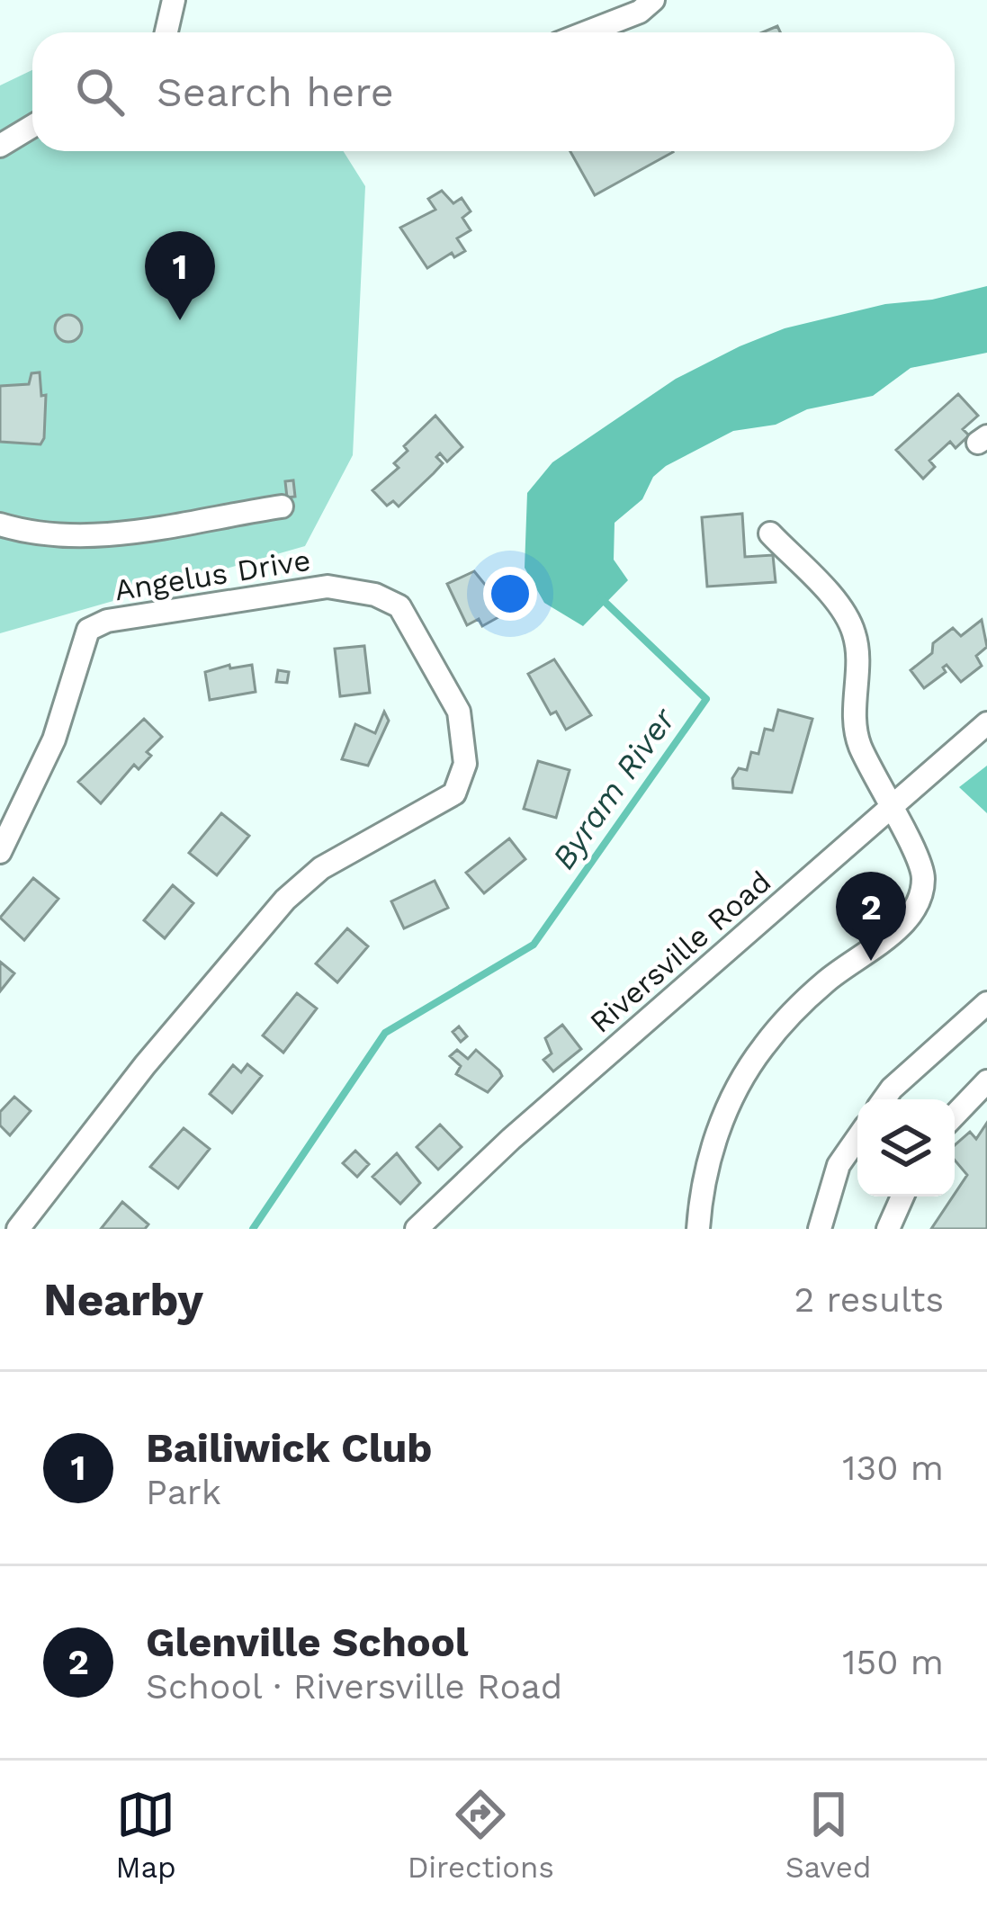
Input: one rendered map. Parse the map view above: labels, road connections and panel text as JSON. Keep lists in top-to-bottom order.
{
  "streets": {
    "street": ["Angelus Drive", "Riversville Road"]
  },
  "water": ["Byram River"],
  "page": {
    "search": "Search here",
    "pins": ["1", "2"],
    "heading": ["Nearby", "2 results"],
    "list": [
      {
        "mark": "1",
        "name": "Bailiwick Club",
        "note": "Park",
        "value": "130 m"
      },
      {
        "mark": "2",
        "name": "Glenville School",
        "note": "School · Riversville Road",
        "value": "150 m"
      }
    ],
    "nav": ["Map", "Directions", "Saved"]
  }
}
